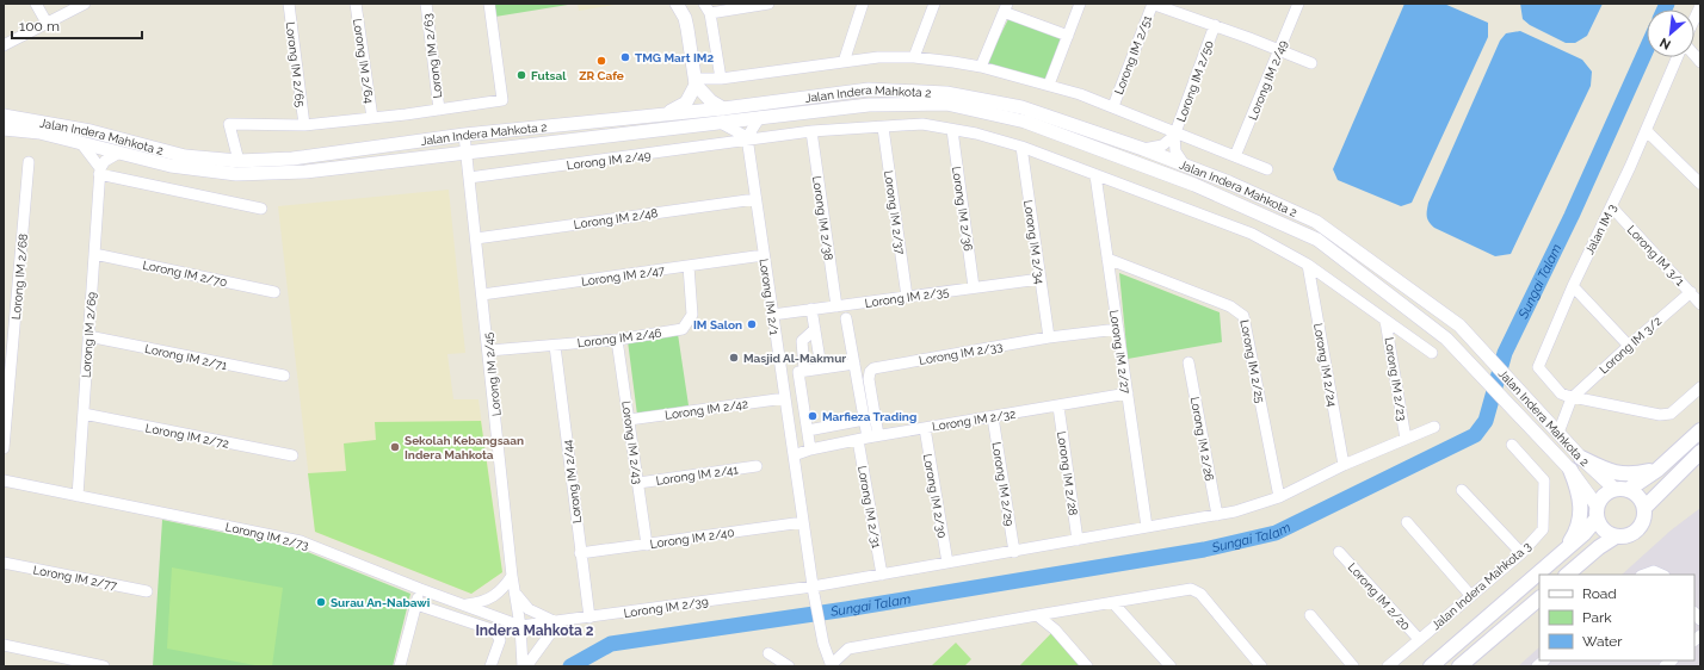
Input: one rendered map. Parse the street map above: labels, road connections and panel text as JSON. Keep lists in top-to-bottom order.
{
  "streets": {
    "street": [
      "Lorong IM 2/51",
      "Lorong IM 2/63",
      "Lorong IM 2/64",
      "Lorong IM 2/65",
      "Lorong IM 2/49",
      "Lorong IM 2/50",
      "Jalan Indera Mahkota 2",
      "Lorong IM 2/36",
      "Lorong IM 2/37",
      "Lorong IM 2/48",
      "Lorong IM 2/38",
      "Jalan IM 3",
      "Lorong IM 2/34",
      "Lorong IM 3/1",
      "Lorong IM 2/70",
      "Lorong IM 2/47",
      "Lorong IM 2/68",
      "Lorong IM 2/1",
      "Lorong IM 2/35",
      "Lorong IM 2/69",
      "Lorong IM 2/46",
      "Lorong IM 3/2",
      "Lorong IM 2/27",
      "Lorong IM 2/33",
      "Lorong IM 2/71",
      "Lorong IM 2/25",
      "Lorong IM 2/24",
      "Lorong IM 2/45",
      "Lorong IM 2/23",
      "Lorong IM 2/42",
      "Lorong IM 2/32",
      "Lorong IM 2/72",
      "Lorong IM 2/26",
      "Lorong IM 2/43",
      "Lorong IM 2/28",
      "Lorong IM 2/41",
      "Lorong IM 2/44",
      "Lorong IM 2/29",
      "Lorong IM 2/30",
      "Lorong IM 2/31",
      "Lorong IM 2/73",
      "Lorong IM 2/40",
      "Lorong IM 2/77",
      "Jalan Indera Mahkota 3",
      "Lorong IM 2/20",
      "Lorong IM 2/39"
    ]
  },
  "crossings": [
    ["Lorong IM 2/49", "Lorong IM 2/36"],
    ["Lorong IM 2/49", "Lorong IM 2/37"],
    ["Lorong IM 2/49", "Lorong IM 2/38"],
    ["Lorong IM 2/49", "Lorong IM 2/34"],
    ["Lorong IM 2/49", "Lorong IM 2/1"],
    ["Lorong IM 2/49", "Lorong IM 2/27"],
    ["Lorong IM 2/49", "Lorong IM 2/24"],
    ["Lorong IM 2/49", "Lorong IM 2/45"],
    ["Lorong IM 2/49", "Lorong IM 2/23"],
    ["Jalan Indera Mahkota 2", "Lorong IM 2/45"],
    ["Lorong IM 2/36", "Lorong IM 2/35"],
    ["Lorong IM 2/37", "Lorong IM 2/35"],
    ["Lorong IM 2/48", "Lorong IM 2/1"],
    ["Lorong IM 2/48", "Lorong IM 2/45"],
    ["Lorong IM 2/38", "Lorong IM 2/35"],
    ["Jalan IM 3", "Lorong IM 3/1"],
    ["Jalan IM 3", "Lorong IM 3/2"],
    ["Lorong IM 2/34", "Lorong IM 2/35"],
    ["Lorong IM 2/34", "Lorong IM 2/33"],
    ["Lorong IM 3/1", "Lorong IM 3/2"],
    ["Lorong IM 2/70", "Lorong IM 2/69"],
    ["Lorong IM 2/47", "Lorong IM 2/1"],
    ["Lorong IM 2/47", "Lorong IM 2/46"],
    ["Lorong IM 2/47", "Lorong IM 2/45"],
    ["Lorong IM 2/1", "Lorong IM 2/35"],
    ["Lorong IM 2/1", "Lorong IM 2/42"],
    ["Lorong IM 2/1", "Lorong IM 2/32"],
    ["Lorong IM 2/1", "Lorong IM 2/40"],
    ["Lorong IM 2/1", "Lorong IM 2/39"],
    ["Lorong IM 2/69", "Lorong IM 2/71"],
    ["Lorong IM 2/69", "Lorong IM 2/72"],
    ["Lorong IM 2/69", "Lorong IM 2/73"],
    ["Lorong IM 2/46", "Lorong IM 2/45"],
    ["Lorong IM 2/46", "Lorong IM 2/43"],
    ["Lorong IM 2/46", "Lorong IM 2/44"],
    ["Lorong IM 2/27", "Lorong IM 2/33"],
    ["Lorong IM 2/27", "Lorong IM 2/25"],
    ["Lorong IM 2/27", "Lorong IM 2/32"],
    ["Lorong IM 2/27", "Lorong IM 2/39"],
    ["Lorong IM 2/33", "Lorong IM 2/32"],
    ["Lorong IM 2/33", "Lorong IM 2/31"],
    ["Lorong IM 2/25", "Lorong IM 2/39"],
    ["Lorong IM 2/24", "Lorong IM 2/39"],
    ["Lorong IM 2/45", "Lorong IM 2/73"],
    ["Lorong IM 2/45", "Lorong IM 2/39"],
    ["Lorong IM 2/23", "Lorong IM 2/39"],
    ["Lorong IM 2/42", "Lorong IM 2/43"],
    ["Lorong IM 2/32", "Lorong IM 2/28"],
    ["Lorong IM 2/32", "Lorong IM 2/29"],
    ["Lorong IM 2/32", "Lorong IM 2/30"],
    ["Lorong IM 2/32", "Lorong IM 2/31"],
    ["Lorong IM 2/26", "Lorong IM 2/39"],
    ["Lorong IM 2/43", "Lorong IM 2/41"],
    ["Lorong IM 2/43", "Lorong IM 2/40"],
    ["Lorong IM 2/28", "Lorong IM 2/39"],
    ["Lorong IM 2/44", "Lorong IM 2/40"],
    ["Lorong IM 2/44", "Lorong IM 2/39"],
    ["Lorong IM 2/29", "Lorong IM 2/39"],
    ["Lorong IM 2/30", "Lorong IM 2/39"],
    ["Lorong IM 2/31", "Lorong IM 2/39"],
    ["Lorong IM 2/73", "Lorong IM 2/39"],
    ["Jalan Indera Mahkota 3", "Lorong IM 2/20"]
  ],
  "districts": ["Indera Mahkota 2"],
  "water": ["Sungai Talam"],
  "places": [
    "TMG Mart IM2",
    "ZR Cafe",
    "Futsal",
    "IM Salon",
    "Masjid Al-Makmur",
    "Marfieza Trading",
    "Sekolah Kebangsaan Indera Mahkota",
    "Surau An-Nabawi"
  ],
  "legend": ["Road", "Park", "Water"],
  "scale_bar": "100 m",
  "north": "bottom left"
}
